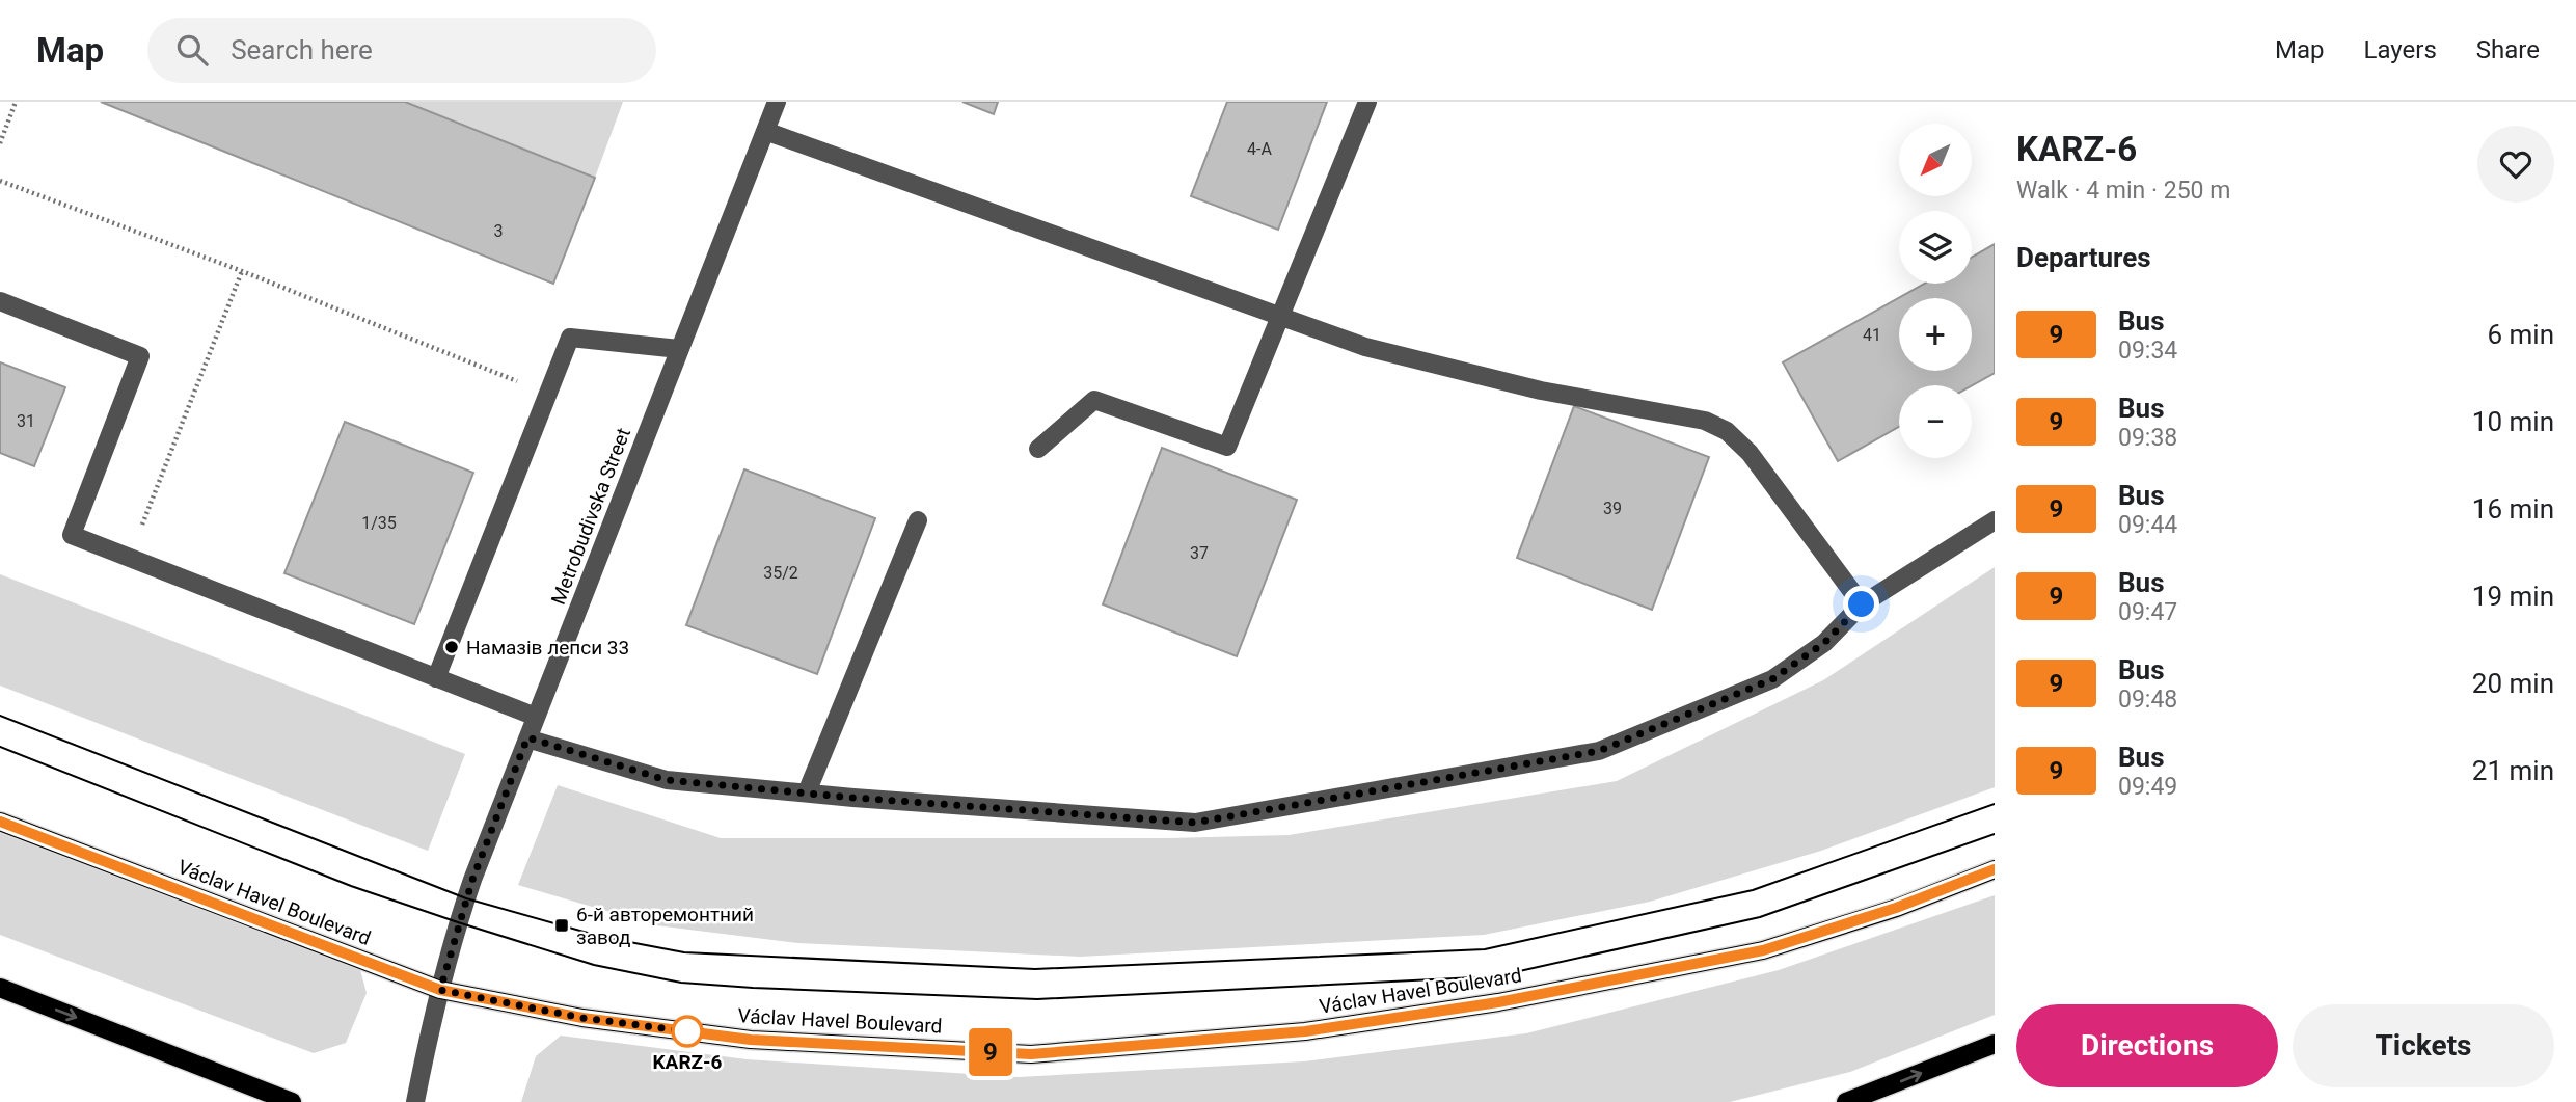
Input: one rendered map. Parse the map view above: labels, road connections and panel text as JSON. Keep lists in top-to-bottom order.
{
  "streets": {
    "main road": ["Václav Havel Boulevard"],
    "street": ["Metrobudivska Street"]
  },
  "crossings": [
    ["Metrobudivska Street", "Václav Havel Boulevard"]
  ],
  "places": {
    "other": ["Намазів лепси 33", "KARZ-6"],
    "transit": ["6-й авторемонтний завод"]
  },
  "lines": ["bus line 9"],
  "house_numbers": [
    "4-А",
    "3",
    "41",
    "31",
    "39",
    "1/35",
    "37",
    "35/2"
  ],
  "north": "bottom left",
  "page": {
    "header": "Map",
    "search": "Search here",
    "nav": ["Map", "Layers", "Share"],
    "on_map": "9",
    "heading": [
      ["KARZ-6", "Walk · 4 min · 250 m"],
      "Departures"
    ],
    "map_buttons": ["+", "−"],
    "list": [
      {
        "mark": "9",
        "name": "Bus",
        "note": "09:34",
        "value": "6 min"
      },
      {
        "mark": "9",
        "name": "Bus",
        "note": "09:38",
        "value": "10 min"
      },
      {
        "mark": "9",
        "name": "Bus",
        "note": "09:44",
        "value": "16 min"
      },
      {
        "mark": "9",
        "name": "Bus",
        "note": "09:47",
        "value": "19 min"
      },
      {
        "mark": "9",
        "name": "Bus",
        "note": "09:48",
        "value": "20 min"
      },
      {
        "mark": "9",
        "name": "Bus",
        "note": "09:49",
        "value": "21 min"
      }
    ],
    "buttons": ["Directions", "Tickets"]
  }
}
